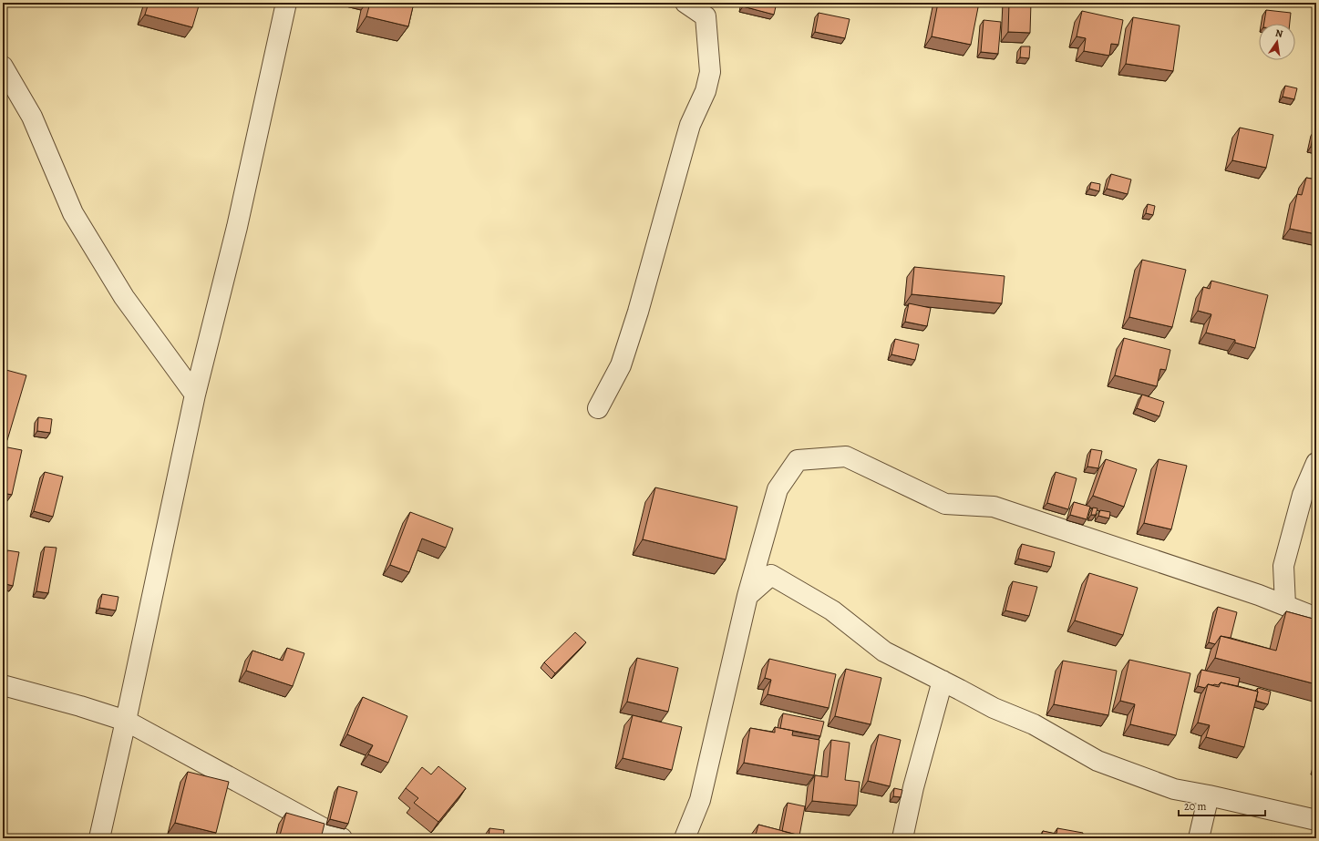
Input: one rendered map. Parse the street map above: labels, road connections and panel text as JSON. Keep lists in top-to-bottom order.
{
  "scale_bar": "20 m",
  "north": "top"
}
